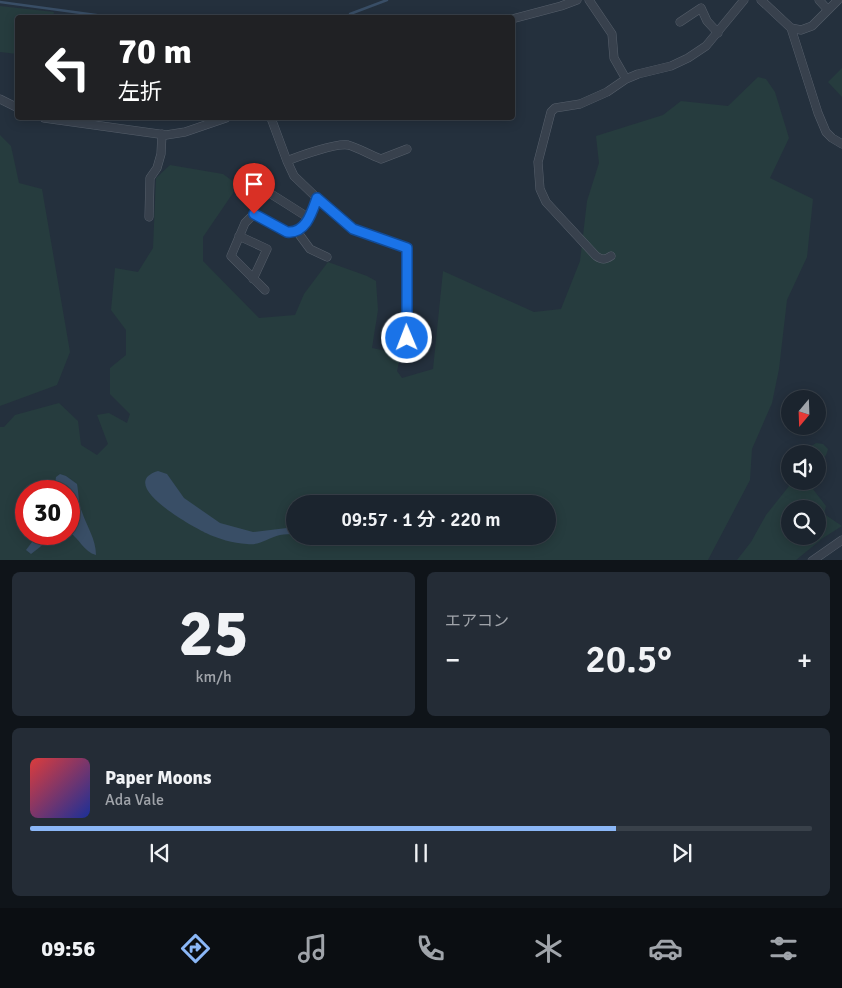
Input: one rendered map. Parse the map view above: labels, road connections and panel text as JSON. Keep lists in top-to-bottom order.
{
  "north": "bottom",
  "page": {
    "turn": ["70 m", "左折"],
    "limit": "30",
    "trip": "09:57 · 1 分 · 220 m",
    "tile": [
      ["25", "km/h"],
      "エアコン"
    ],
    "heat": ["−", "20.5°", "+"],
    "song": ["Paper Moons", "Ada Vale"],
    "tabs": "09:56"
  }
}
